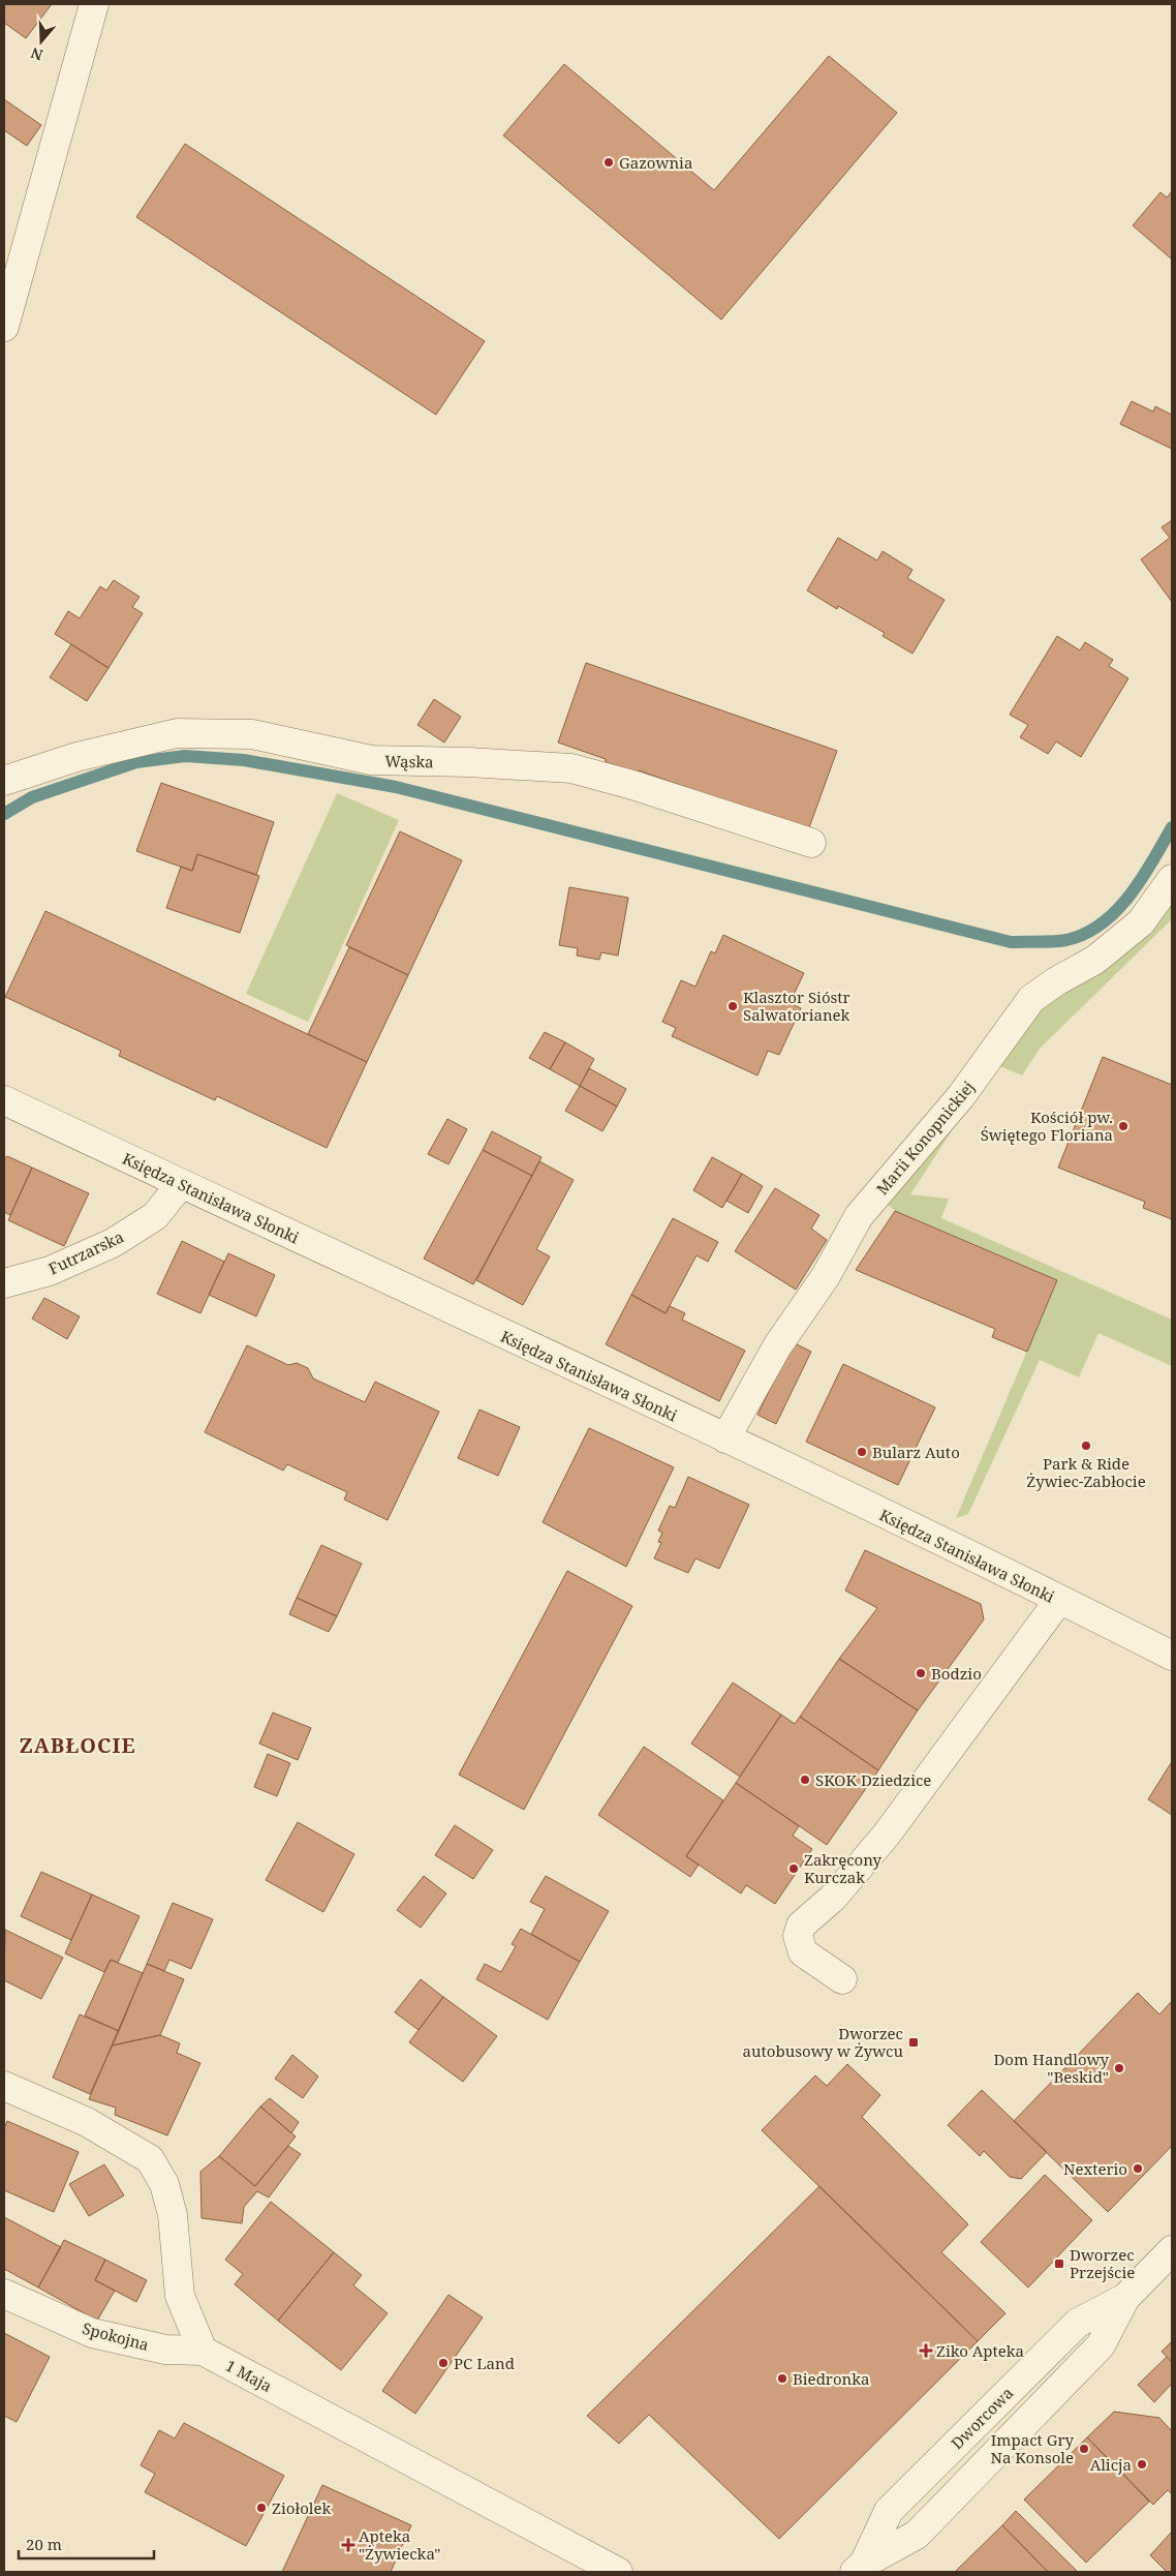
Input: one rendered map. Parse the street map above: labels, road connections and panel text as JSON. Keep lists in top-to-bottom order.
{
  "streets": {
    "street": [
      "Wąska",
      "Marii Konopnickiej",
      "Księdza Stanisława Słonki",
      "Futrzarska",
      "Spokojna",
      "1 Maja"
    ]
  },
  "crossings": [
    ["Marii Konopnickiej", "Księdza Stanisława Słonki"],
    ["Księdza Stanisława Słonki", "Futrzarska"],
    ["Spokojna", "1 Maja"]
  ],
  "districts": ["ZABŁOCIE"],
  "places": {
    "other": [
      "Gazownia",
      "Klasztor Sióstr Salwatorianek",
      "Kościół pw. Świętego Floriana",
      "Park & Ride Żywiec-Zabłocie",
      "Bularz Auto",
      "Bodzio",
      "SKOK Dziedzice",
      "Zakręcony Kurczak",
      "Dom Handlowy \"Beskid\"",
      "Nexterio",
      "PC Land",
      "Biedronka",
      "Impact Gry Na Konsole",
      "Alicja",
      "Ziołolek"
    ],
    "transit": ["Dworzec autobusowy w Żywcu", "Dworzec Przejście"],
    "health": ["Ziko Apteka", "Apteka \"Żywiecka\""]
  },
  "scale_bar": "20 m",
  "north": "bottom"
}
